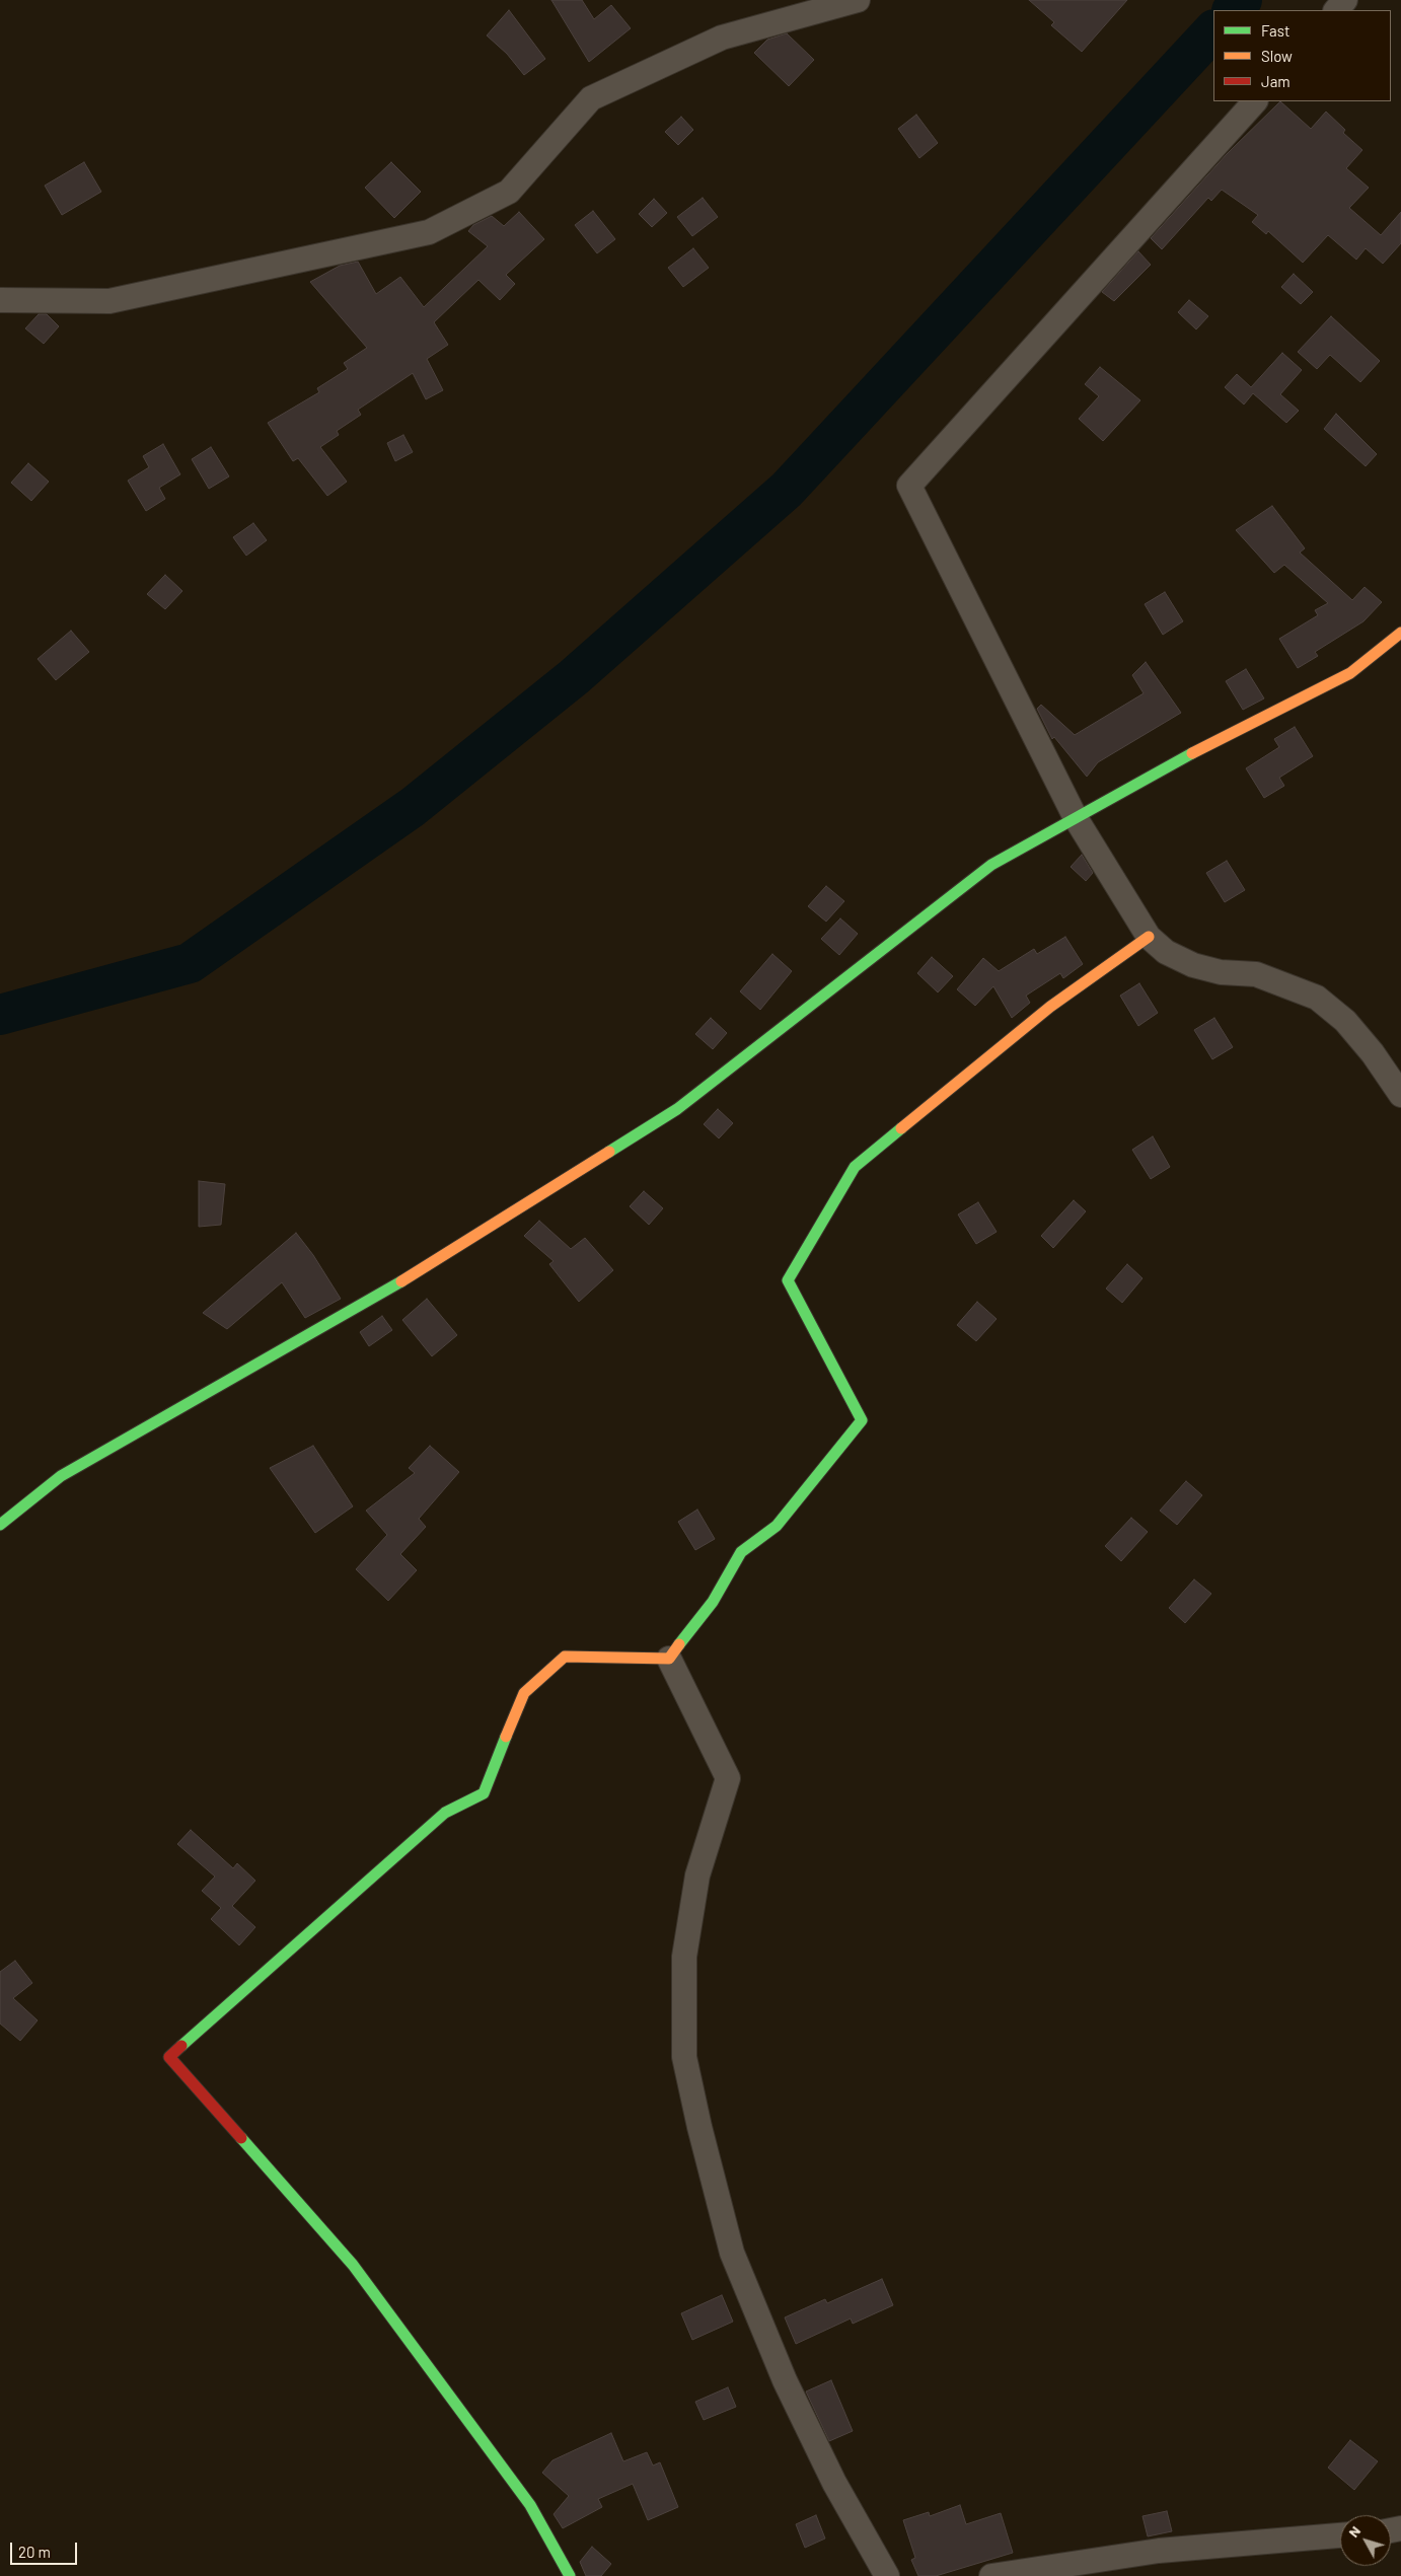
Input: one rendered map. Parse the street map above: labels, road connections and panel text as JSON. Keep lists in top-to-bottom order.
{
  "legend": ["Fast", "Slow", "Jam"],
  "scale_bar": "20 m",
  "north": "top left"
}
